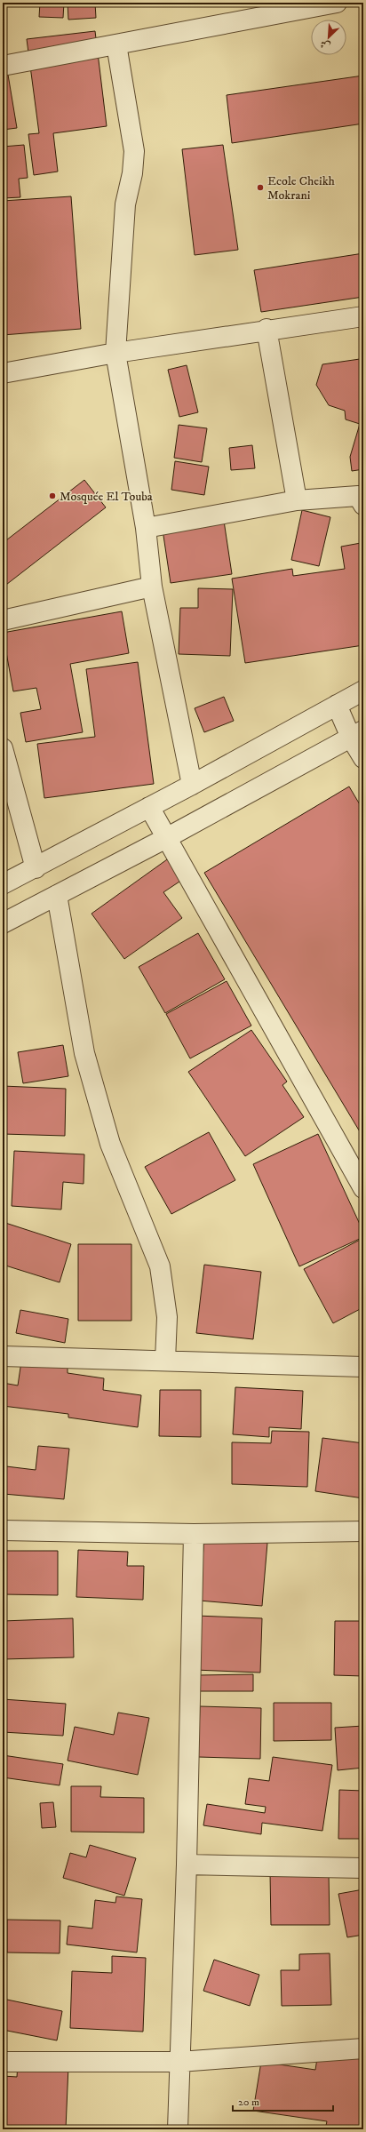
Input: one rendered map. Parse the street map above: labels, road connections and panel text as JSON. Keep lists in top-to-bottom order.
{
  "places": ["Ecole Cheikh Mokrani", "Mosquée El Touba"],
  "scale_bar": "20 m",
  "north": "bottom left"
}
